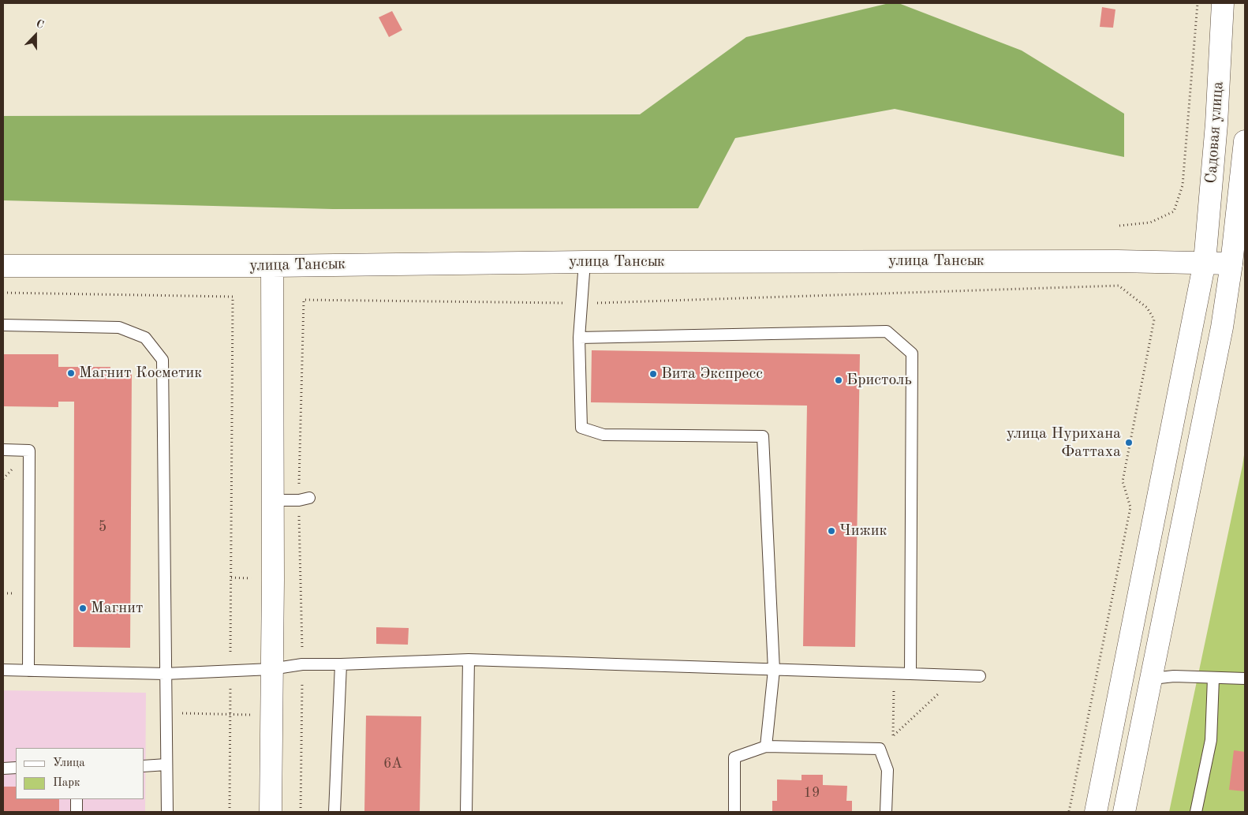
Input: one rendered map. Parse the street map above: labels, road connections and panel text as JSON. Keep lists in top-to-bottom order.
{
  "streets": {
    "street": ["Садовая улица", "улица Тансык"]
  },
  "crossings": [
    ["Садовая улица", "улица Тансык"]
  ],
  "places": [
    "Магнит Косметик",
    "Вита Экспресс",
    "Бристоль",
    "улица Нурихана Фаттаха",
    "Чижик",
    "Магнит"
  ],
  "house_numbers": ["5", "6А", "19"],
  "legend": ["Улица", "Парк"],
  "north": "top"
}
